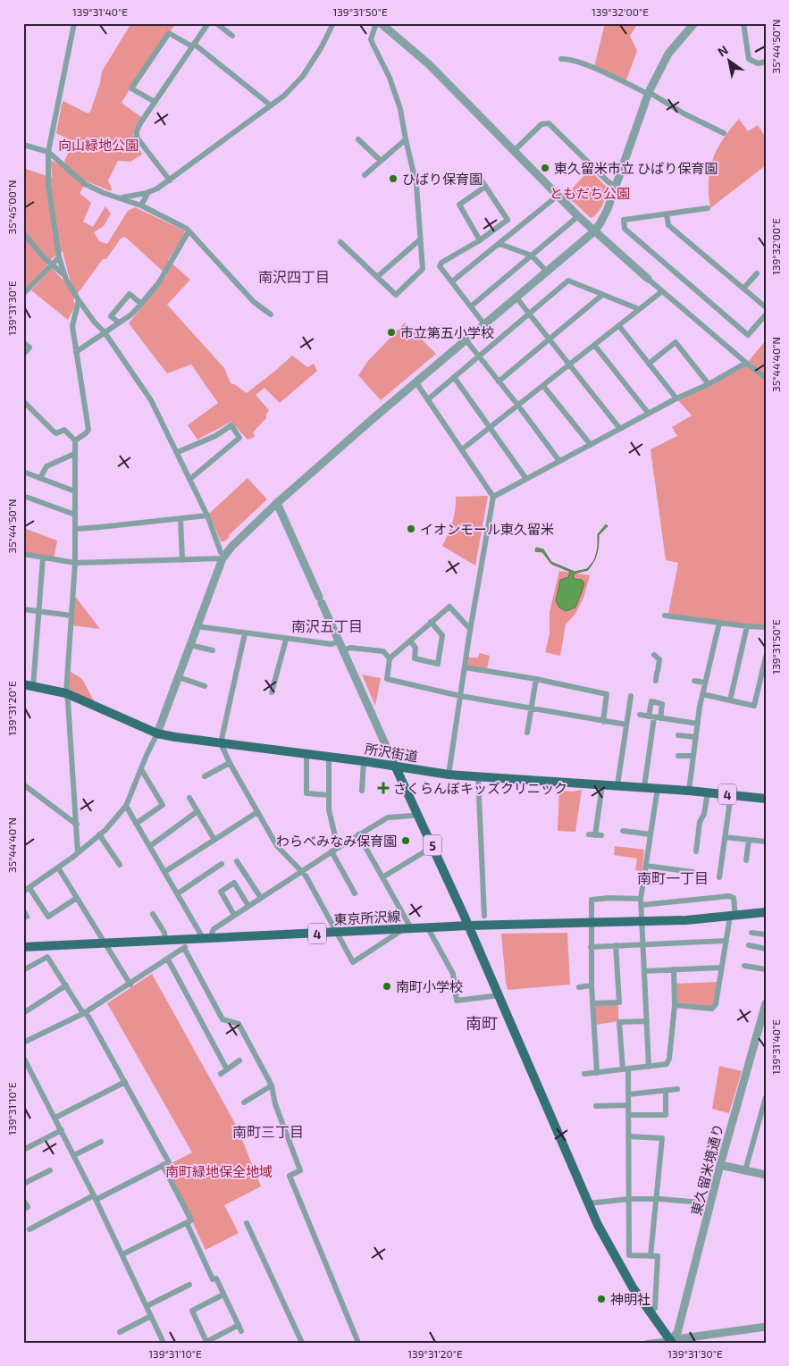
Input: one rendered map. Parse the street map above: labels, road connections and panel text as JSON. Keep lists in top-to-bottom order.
{
  "streets": {
    "main road": [
      "所沢街道",
      "4",
      "5",
      "東京所沢線"
    ],
    "street": ["東久留米境通り"]
  },
  "crossings": [
    ["所沢街道", "5"],
    ["5", "東京所沢線"],
    ["5", "東久留米境通り"]
  ],
  "districts": [
    "南沢四丁目",
    "南沢五丁目",
    "南町一丁目",
    "南町",
    "南町三丁目"
  ],
  "parks": ["向山緑地公園", "ともだち公園", "南町緑地保全地域"],
  "places": {
    "other": [
      "東久留米市立 ひばり保育園",
      "ひばり保育園",
      "市立第五小学校",
      "イオンモール東久留米",
      "わらべみなみ保育園",
      "南町小学校",
      "神明社"
    ],
    "health": ["さくらんぼキッズクリニック"]
  },
  "north": "top left",
  "coordinates": [
    "139°31'40\"E",
    "139°31'50\"E",
    "139°32'00\"E",
    "35°44'50\"N",
    "35°45'00\"N",
    "139°31'30\"E",
    "35°44'40\"N",
    "139°31'20\"E",
    "139°31'10\"E"
  ]
}
